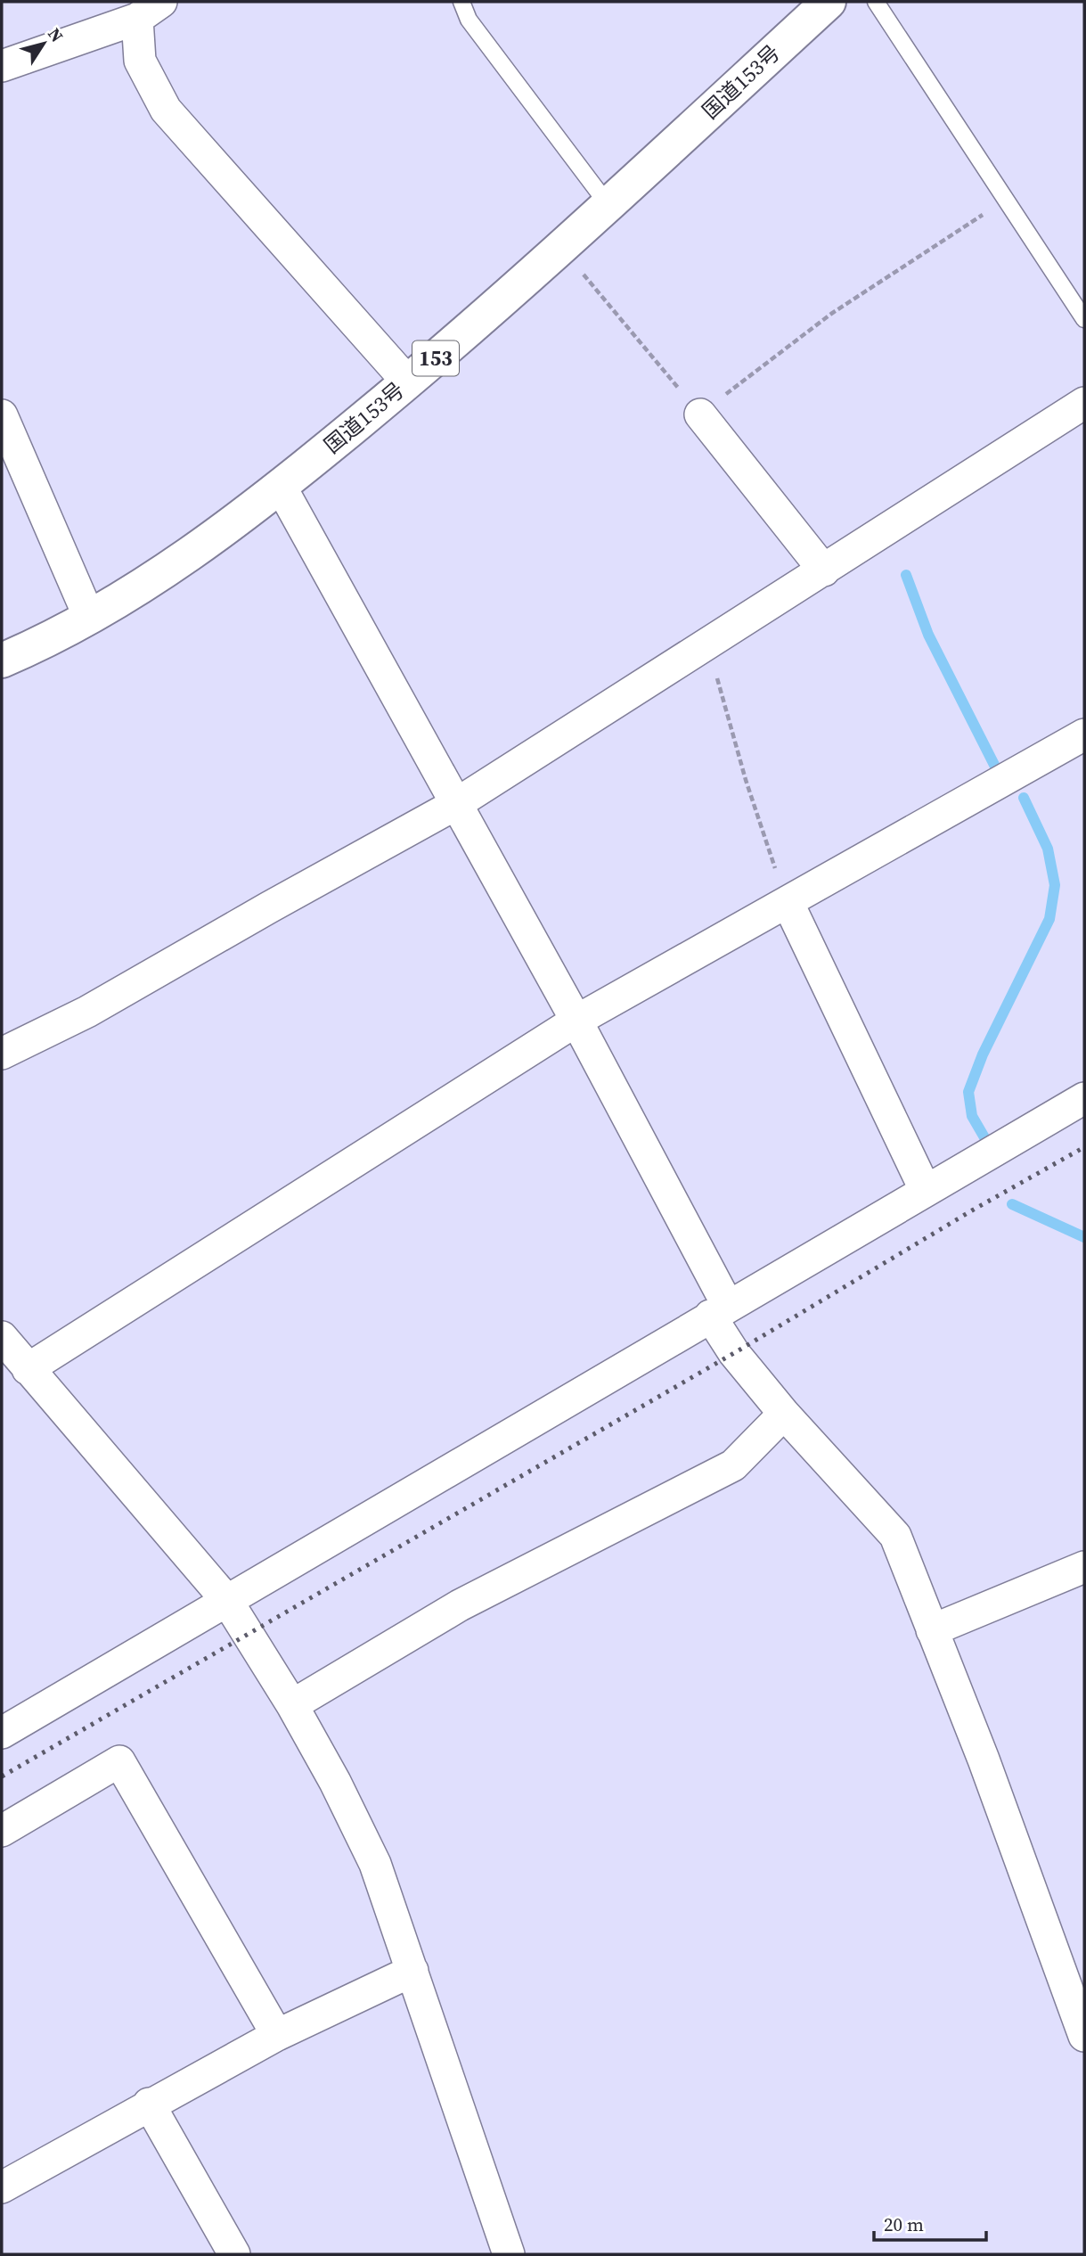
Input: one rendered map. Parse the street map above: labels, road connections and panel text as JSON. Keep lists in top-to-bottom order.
{
  "streets": {
    "highway": ["国道153号", "153"]
  },
  "scale_bar": "20 m",
  "north": "top right"
}
